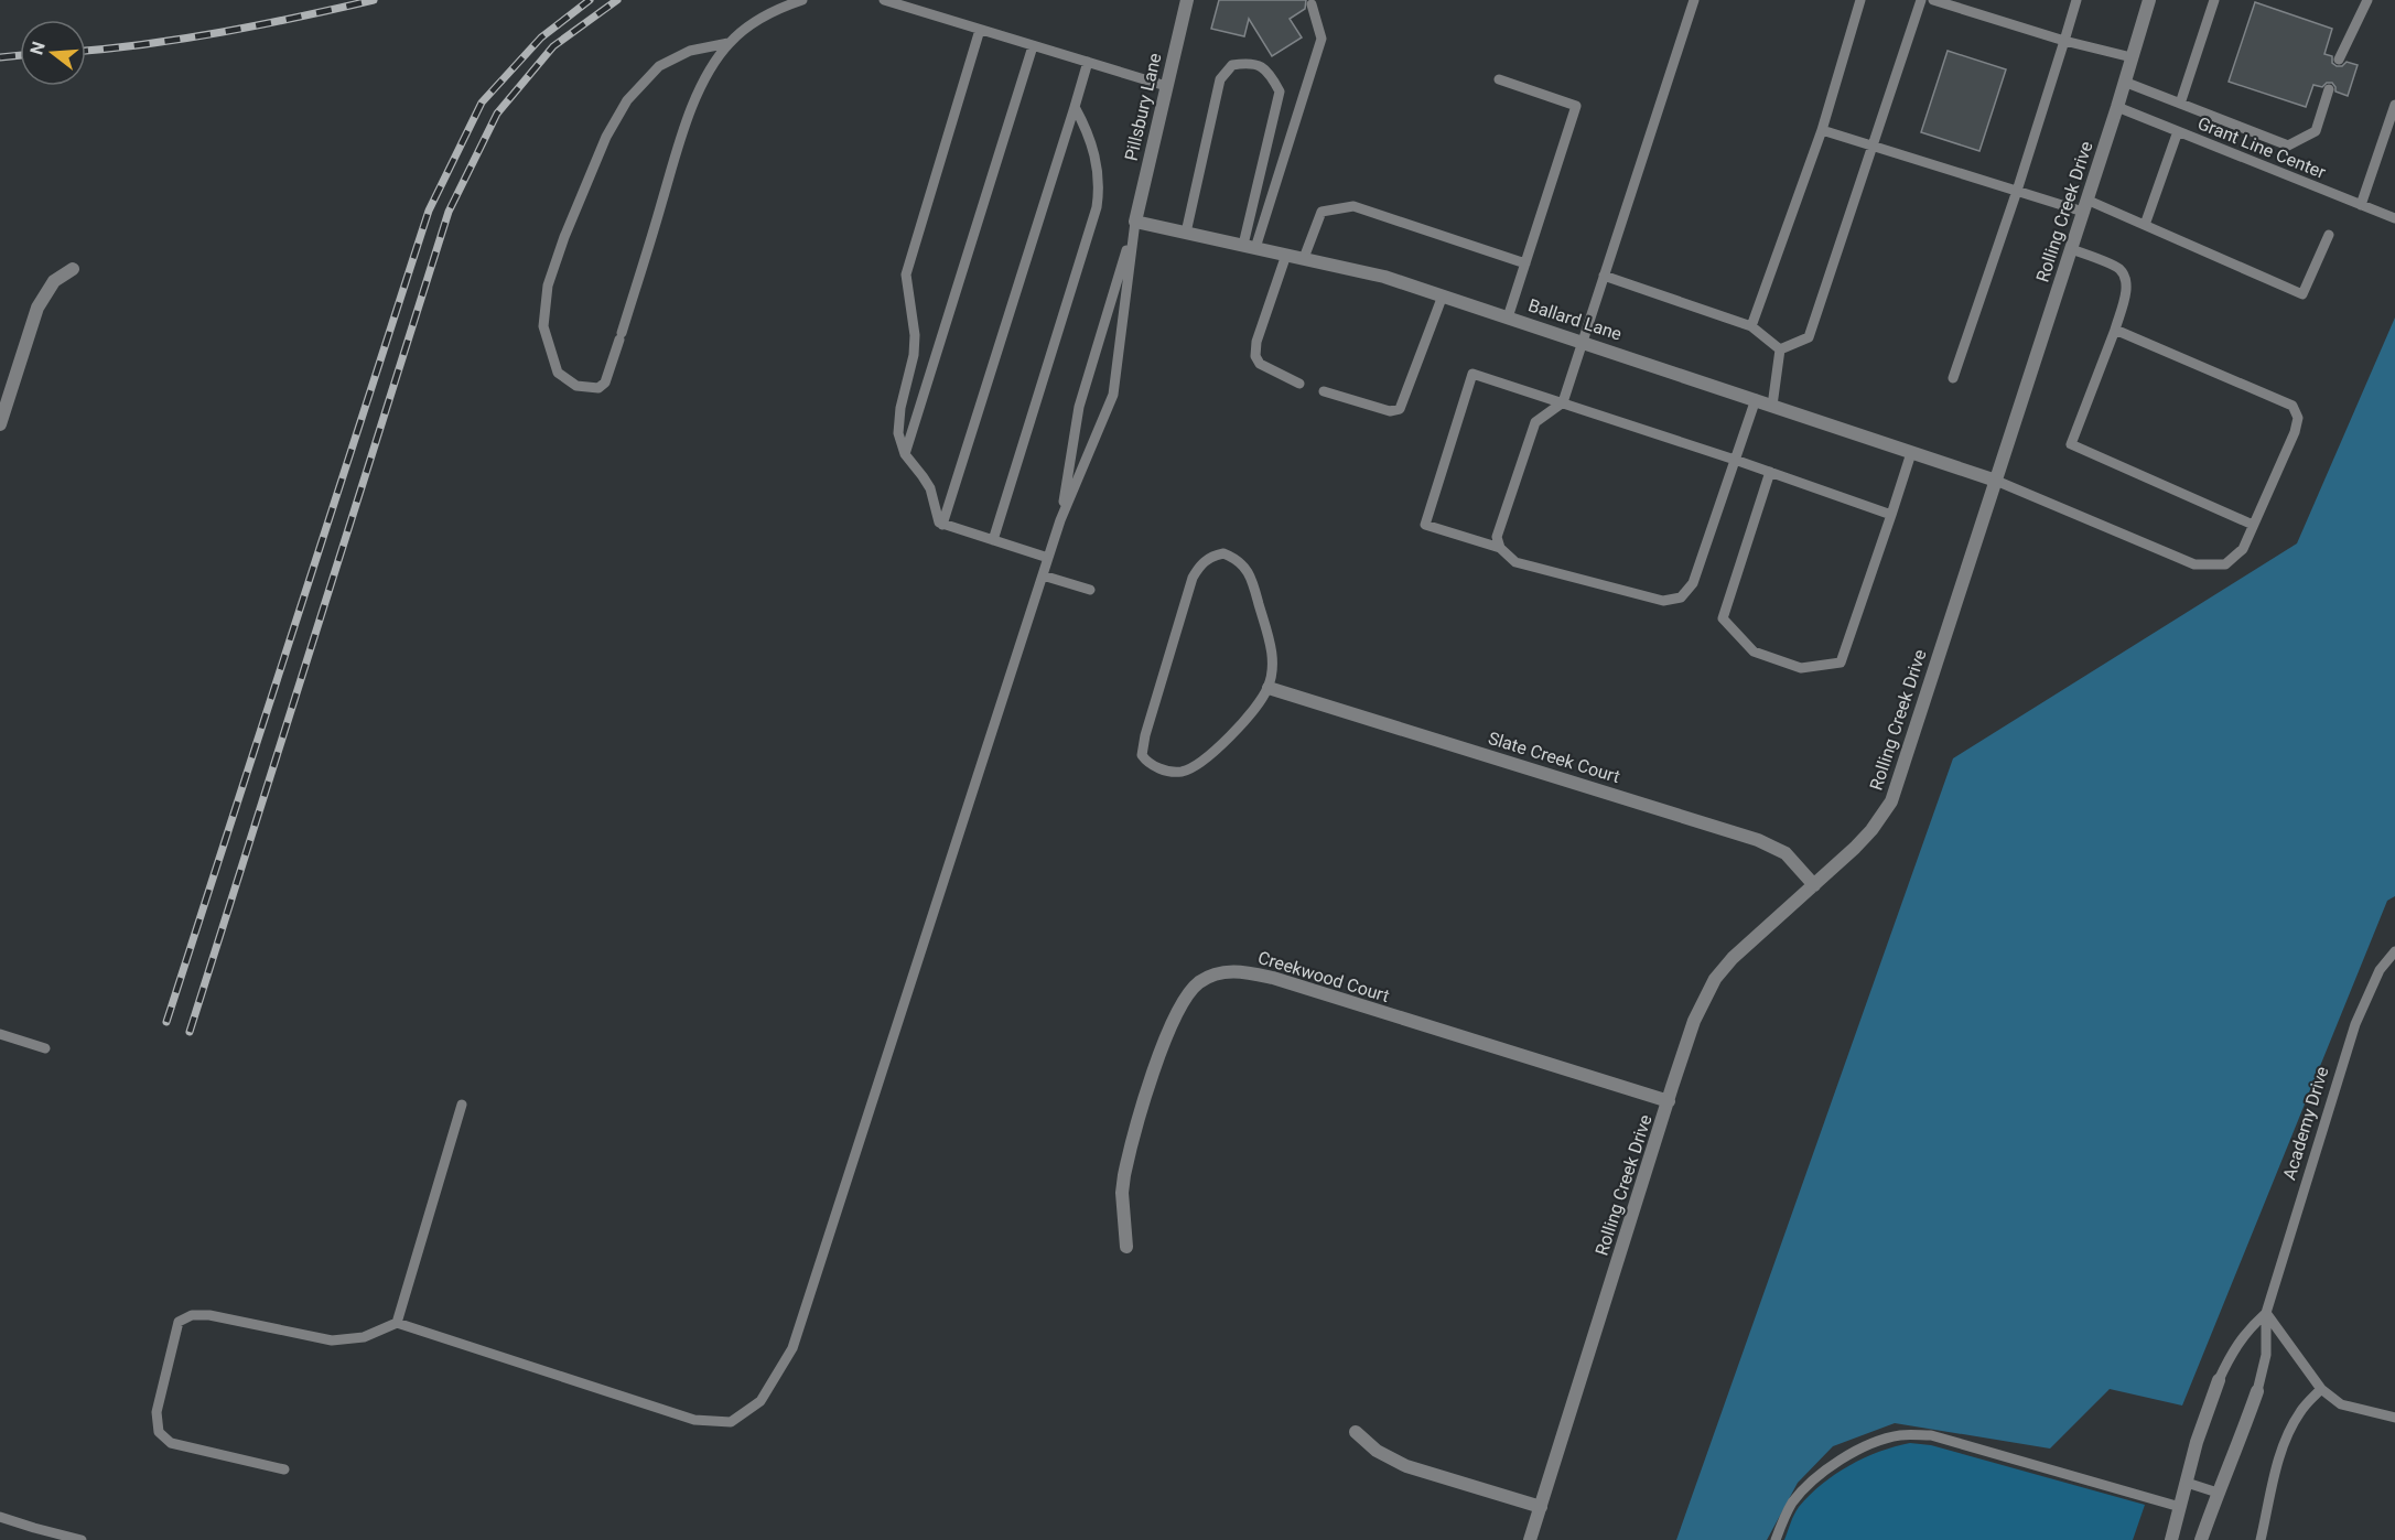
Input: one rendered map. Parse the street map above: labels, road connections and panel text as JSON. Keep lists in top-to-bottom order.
{
  "streets": {
    "street": [
      "Pillsbury Lane",
      "Rolling Creek Drive",
      "Ballard Lane",
      "Slate Creek Court",
      "Creekwood Court",
      "Academy Drive"
    ],
    "lane": ["Grant Line Center"]
  },
  "crossings": [
    ["Pillsbury Lane", "Ballard Lane"],
    ["Grant Line Center", "Rolling Creek Drive"],
    ["Rolling Creek Drive", "Ballard Lane"],
    ["Rolling Creek Drive", "Slate Creek Court"],
    ["Rolling Creek Drive", "Creekwood Court"]
  ],
  "north": "left"
}
